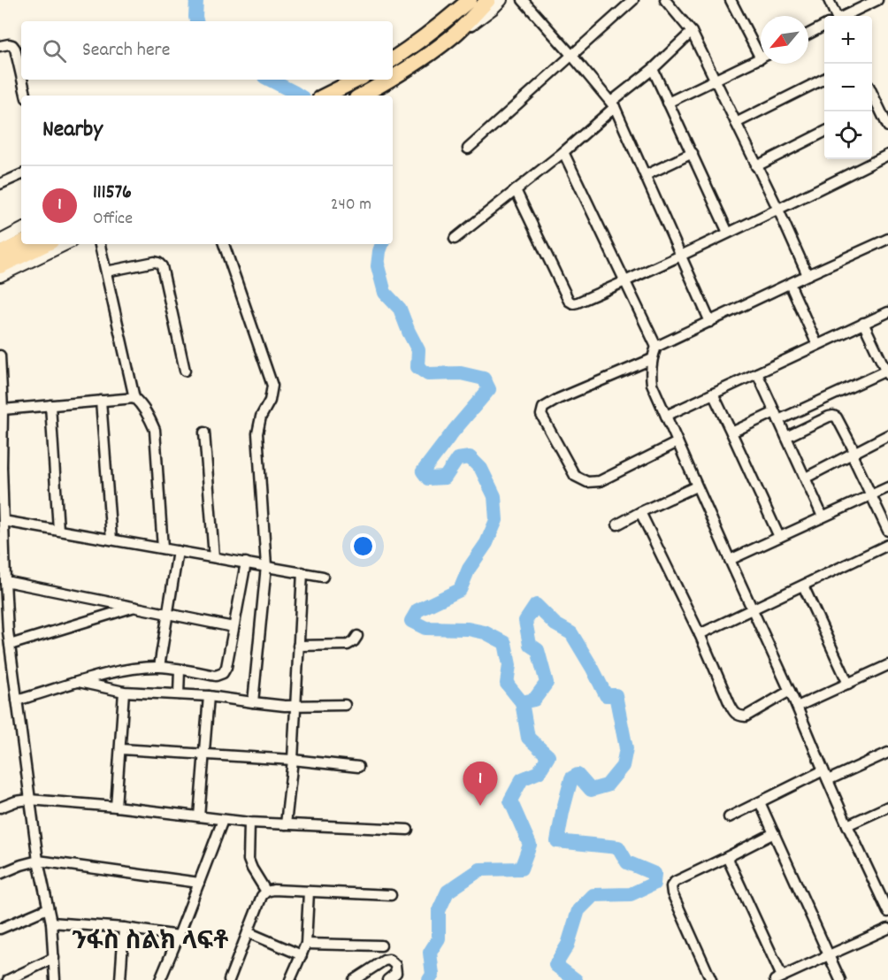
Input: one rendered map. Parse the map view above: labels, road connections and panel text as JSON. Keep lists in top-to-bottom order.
{
  "districts": ["ንፋስ ስልክ ላፍቶ"],
  "north": "bottom left",
  "page": {
    "map_buttons": ["+", "−"],
    "search": "Search here",
    "heading": "Nearby",
    "list": [
      {
        "mark": "1",
        "name": "111576",
        "note": "Office",
        "value": "240 m"
      }
    ],
    "pins": "1"
  }
}
